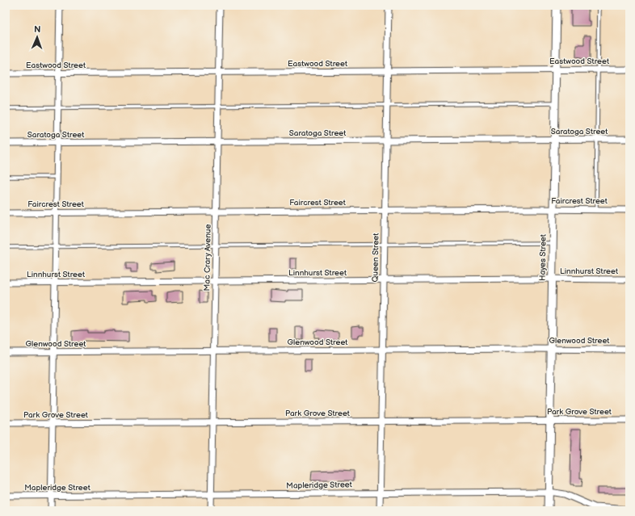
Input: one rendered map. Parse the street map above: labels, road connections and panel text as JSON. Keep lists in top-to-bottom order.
{
  "streets": {
    "street": [
      "Eastwood Street",
      "Saratoga Street",
      "Faircrest Street",
      "Mac Crary Avenue",
      "Queen Street",
      "Hayes Street",
      "Linnhurst Street",
      "Glenwood Street",
      "Park Grove Street",
      "Mapleridge Street"
    ]
  },
  "crossings": [
    ["Eastwood Street", "Mac Crary Avenue"],
    ["Eastwood Street", "Queen Street"],
    ["Eastwood Street", "Hayes Street"],
    ["Saratoga Street", "Mac Crary Avenue"],
    ["Saratoga Street", "Queen Street"],
    ["Saratoga Street", "Hayes Street"],
    ["Faircrest Street", "Mac Crary Avenue"],
    ["Faircrest Street", "Queen Street"],
    ["Faircrest Street", "Hayes Street"],
    ["Mac Crary Avenue", "Linnhurst Street"],
    ["Mac Crary Avenue", "Glenwood Street"],
    ["Mac Crary Avenue", "Park Grove Street"],
    ["Mac Crary Avenue", "Mapleridge Street"],
    ["Queen Street", "Linnhurst Street"],
    ["Queen Street", "Glenwood Street"],
    ["Queen Street", "Park Grove Street"],
    ["Queen Street", "Mapleridge Street"],
    ["Hayes Street", "Linnhurst Street"],
    ["Hayes Street", "Glenwood Street"],
    ["Hayes Street", "Park Grove Street"],
    ["Hayes Street", "Mapleridge Street"]
  ],
  "north": "top"
}
